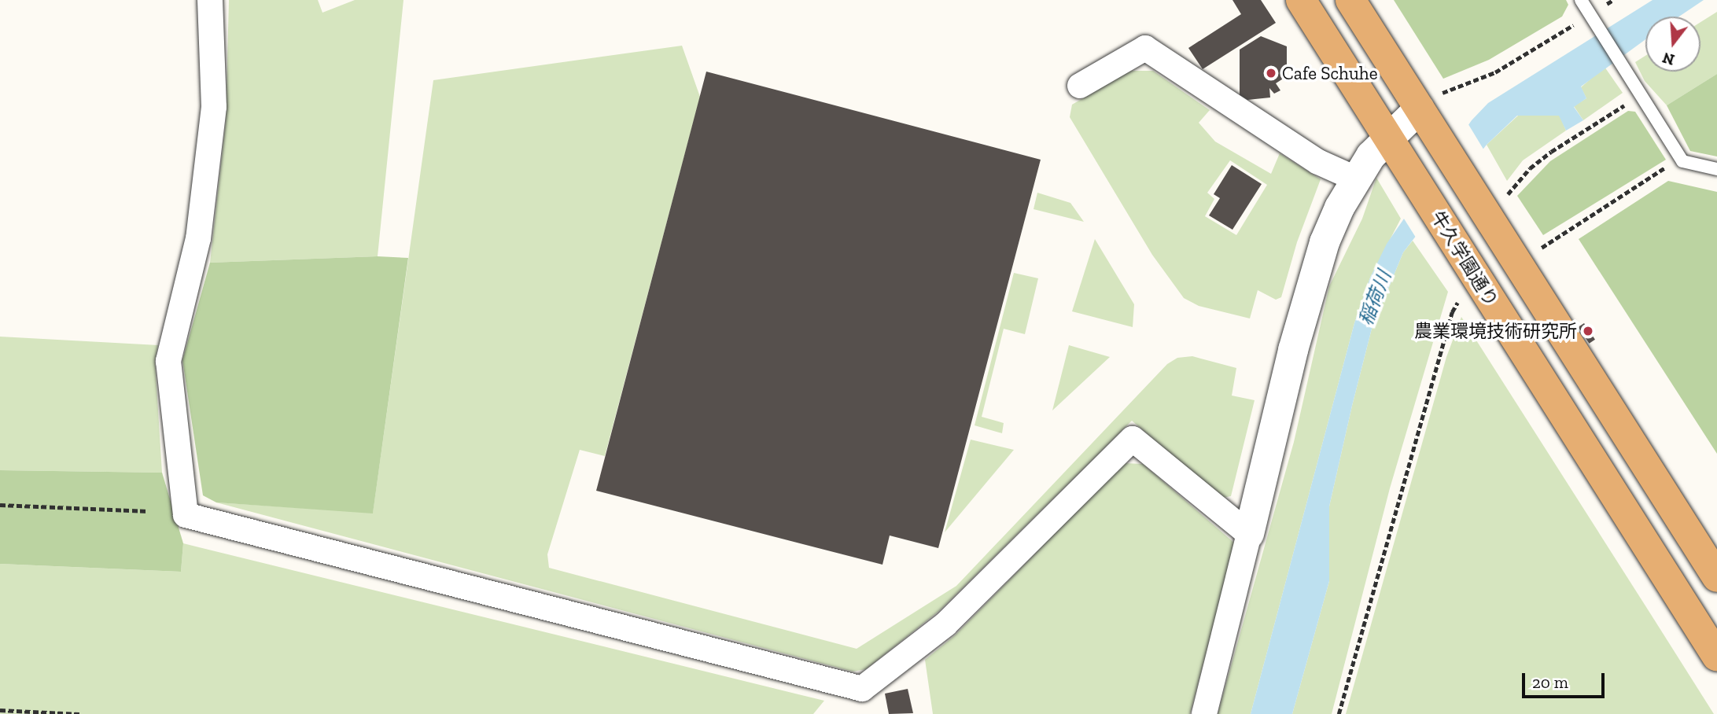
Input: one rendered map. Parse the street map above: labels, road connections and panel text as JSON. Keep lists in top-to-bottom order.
{
  "streets": {
    "highway": ["牛久学園通り"]
  },
  "water": ["稲荷川"],
  "places": ["Cafe Schuhe", "農業環境技術研究所"],
  "scale_bar": "20 m",
  "north": "bottom"
}
